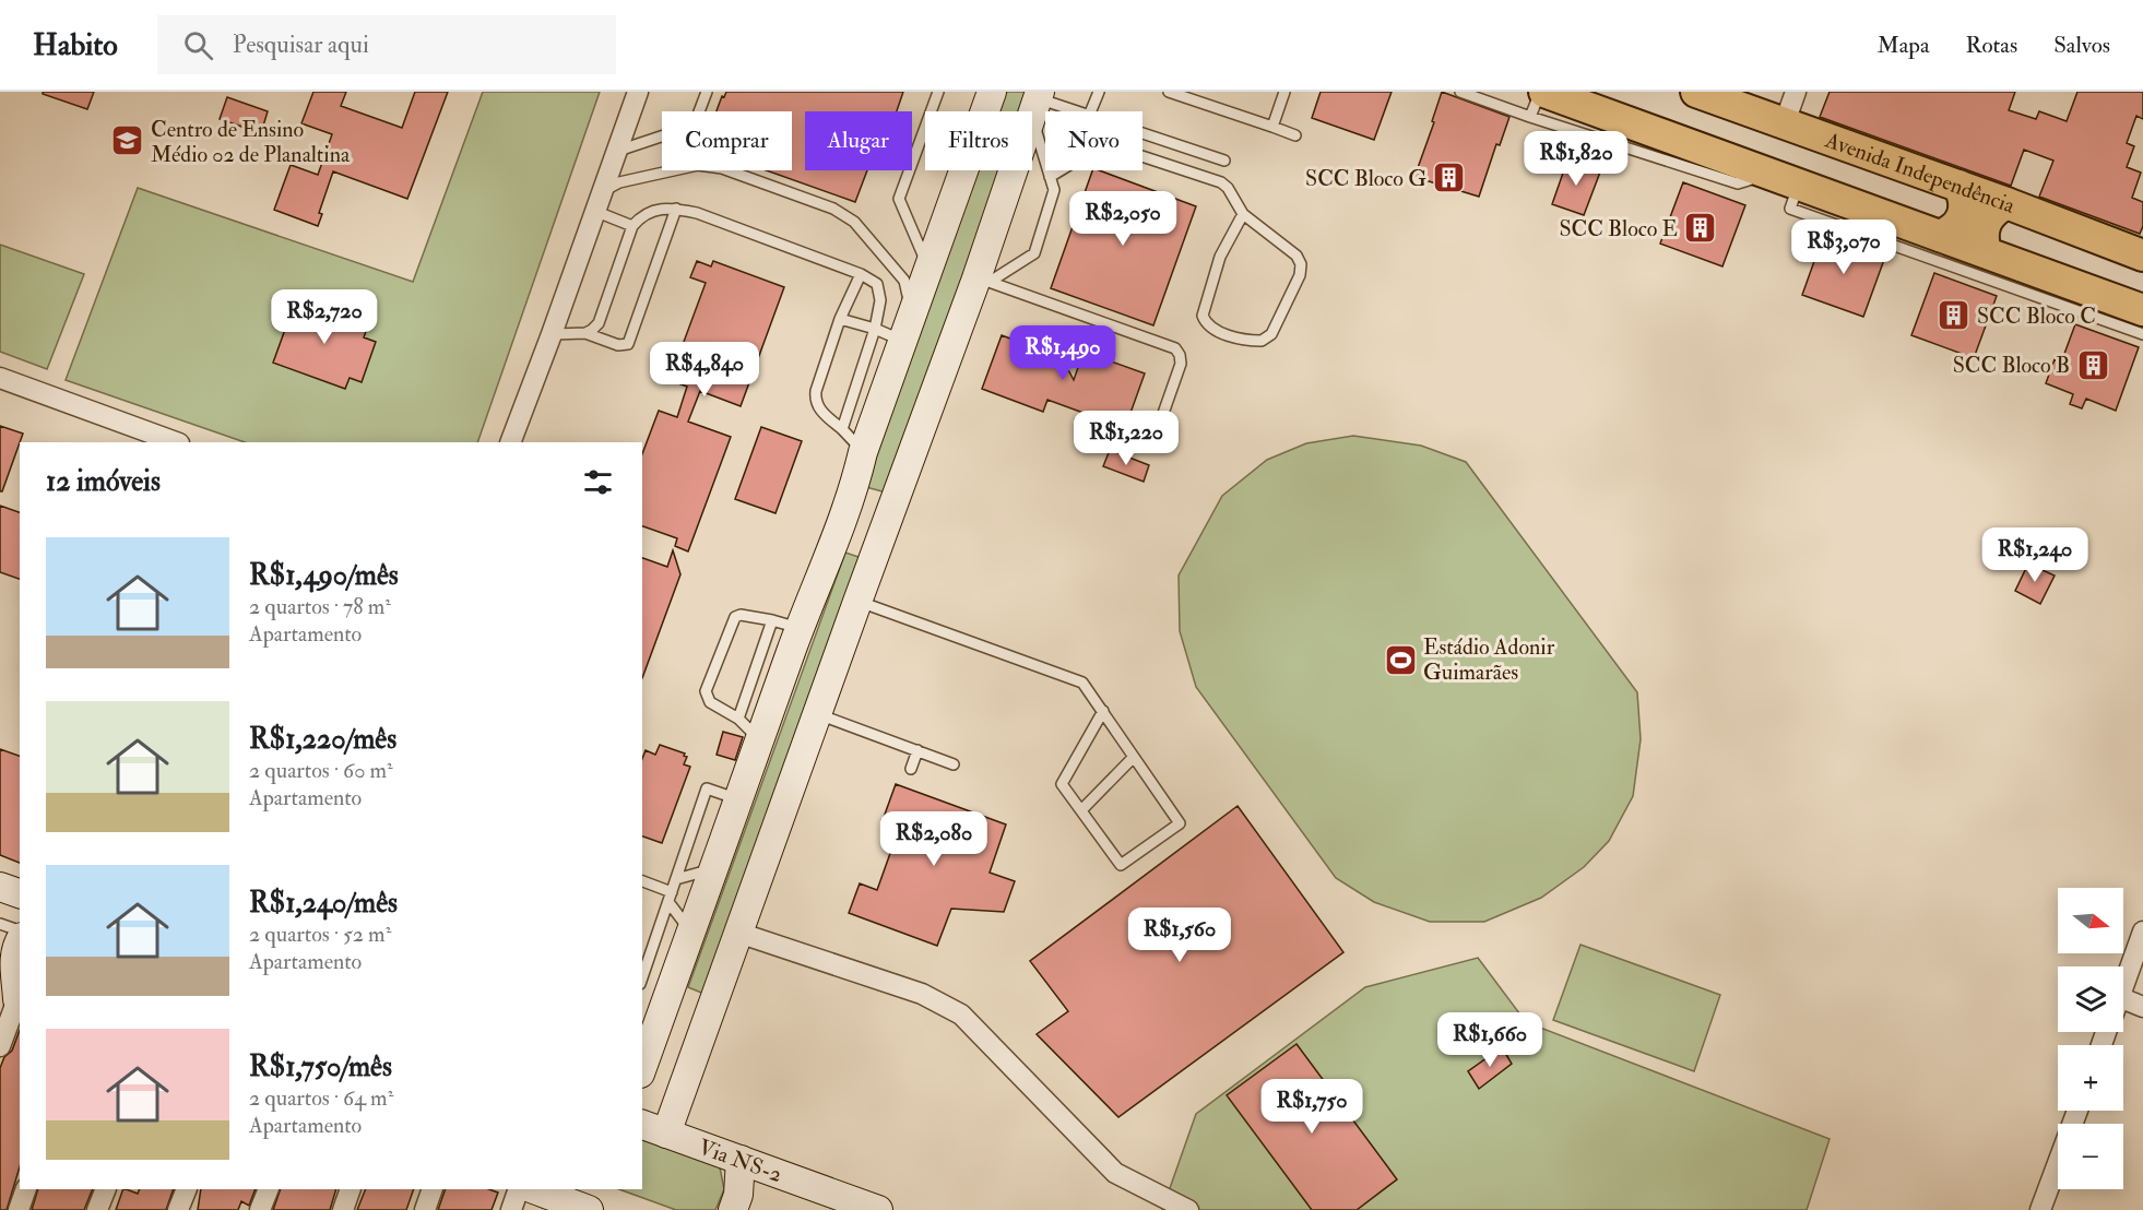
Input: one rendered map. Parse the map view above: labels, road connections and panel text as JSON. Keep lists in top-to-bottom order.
{
  "streets": {
    "main road": ["Avenida Independência"],
    "street": ["Via NS-2"]
  },
  "places": {
    "school or university": ["Centro de Ensino Médio 02 de Planaltina"],
    "building": [
      "SCC Bloco G",
      "SCC Bloco E",
      "SCC Bloco C",
      "SCC Bloco B"
    ],
    "sports": ["Estádio Adonir Guimarães"]
  },
  "north": "right",
  "page": {
    "header": "Habito",
    "search": "Pesquisar aqui",
    "nav": ["Mapa", "Rotas", "Salvos"],
    "chip": [
      "Comprar",
      "Alugar",
      "Filtros",
      "Novo"
    ],
    "price": [
      "R$1,820",
      "R$2,050",
      "R$3,070",
      "R$2,720",
      "R$1,490",
      "R$4,840",
      "R$1,220",
      "R$1,240",
      "R$2,080",
      "R$1,560",
      "R$1,660",
      "R$1,750"
    ],
    "heading": "12 imóveis",
    "list": [
      {
        "name": "R$1,490/mês",
        "note": "2 quartos · 78 m² · Apartamento"
      },
      {
        "name": "R$1,220/mês",
        "note": "2 quartos · 60 m² · Apartamento"
      },
      {
        "name": "R$1,240/mês",
        "note": "2 quartos · 52 m² · Apartamento"
      },
      {
        "name": "R$1,750/mês",
        "note": "2 quartos · 64 m² · Apartamento"
      }
    ],
    "map_buttons": ["+", "−"]
  }
}
